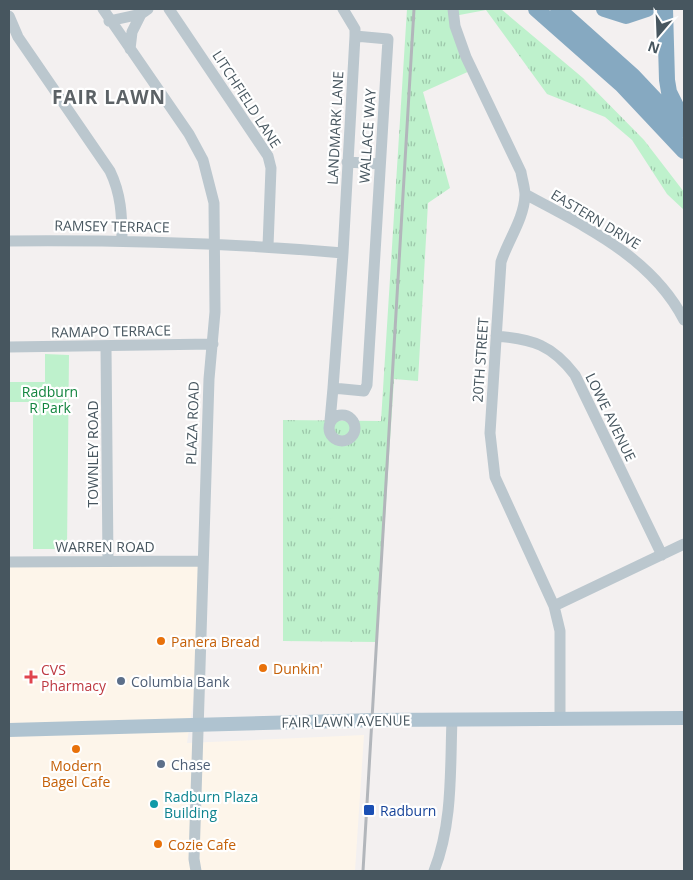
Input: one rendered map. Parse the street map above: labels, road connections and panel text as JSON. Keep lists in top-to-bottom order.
{
  "streets": {
    "main road": ["FAIR LAWN AVENUE"],
    "street": [
      "LITCHFIELD LANE",
      "LANDMARK LANE",
      "WALLACE WAY",
      "EASTERN DRIVE",
      "RAMSEY TERRACE",
      "RAMAPO TERRACE",
      "20TH STREET",
      "LOWE AVENUE",
      "PLAZA ROAD",
      "TOWNLEY ROAD",
      "WARREN ROAD"
    ]
  },
  "crossings": [
    ["LITCHFIELD LANE", "RAMSEY TERRACE"],
    ["LANDMARK LANE", "WALLACE WAY"],
    ["LANDMARK LANE", "RAMSEY TERRACE"],
    ["EASTERN DRIVE", "20TH STREET"],
    ["RAMSEY TERRACE", "PLAZA ROAD"],
    ["RAMAPO TERRACE", "PLAZA ROAD"],
    ["RAMAPO TERRACE", "TOWNLEY ROAD"],
    ["20TH STREET", "LOWE AVENUE"],
    ["20TH STREET", "FAIR LAWN AVENUE"],
    ["PLAZA ROAD", "WARREN ROAD"],
    ["PLAZA ROAD", "FAIR LAWN AVENUE"],
    ["TOWNLEY ROAD", "WARREN ROAD"]
  ],
  "districts": ["FAIR LAWN"],
  "parks": ["Radburn R Park"],
  "places": {
    "other": [
      "Panera Bread",
      "Dunkin'",
      "Columbia Bank",
      "Modern Bagel Cafe",
      "Chase",
      "Radburn Plaza Building",
      "Cozie Cafe"
    ],
    "health": ["CVS Pharmacy"],
    "transit": ["Radburn"]
  },
  "north": "bottom"
}
